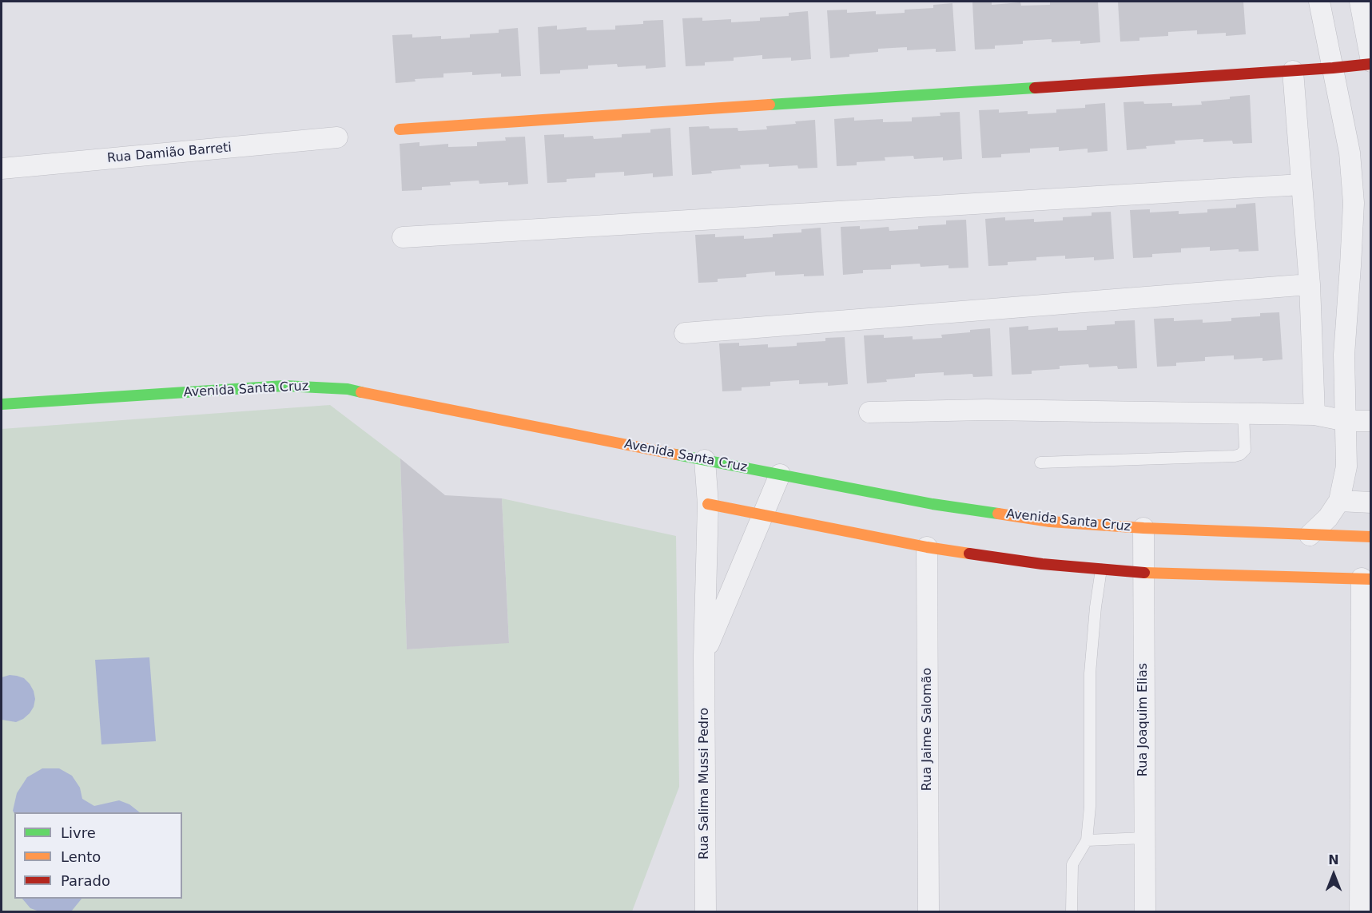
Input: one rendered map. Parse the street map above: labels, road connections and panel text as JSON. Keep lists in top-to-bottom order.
{
  "streets": {
    "street": [
      "Rua Damião Barreti",
      "Avenida Santa Cruz",
      "Rua Joaquim Elias",
      "Rua Jaime Salomão",
      "Rua Salima Mussi Pedro"
    ]
  },
  "crossings": [
    ["Avenida Santa Cruz", "Rua Joaquim Elias"],
    ["Avenida Santa Cruz", "Rua Salima Mussi Pedro"]
  ],
  "legend": ["Livre", "Lento", "Parado"],
  "north": "top"
}
